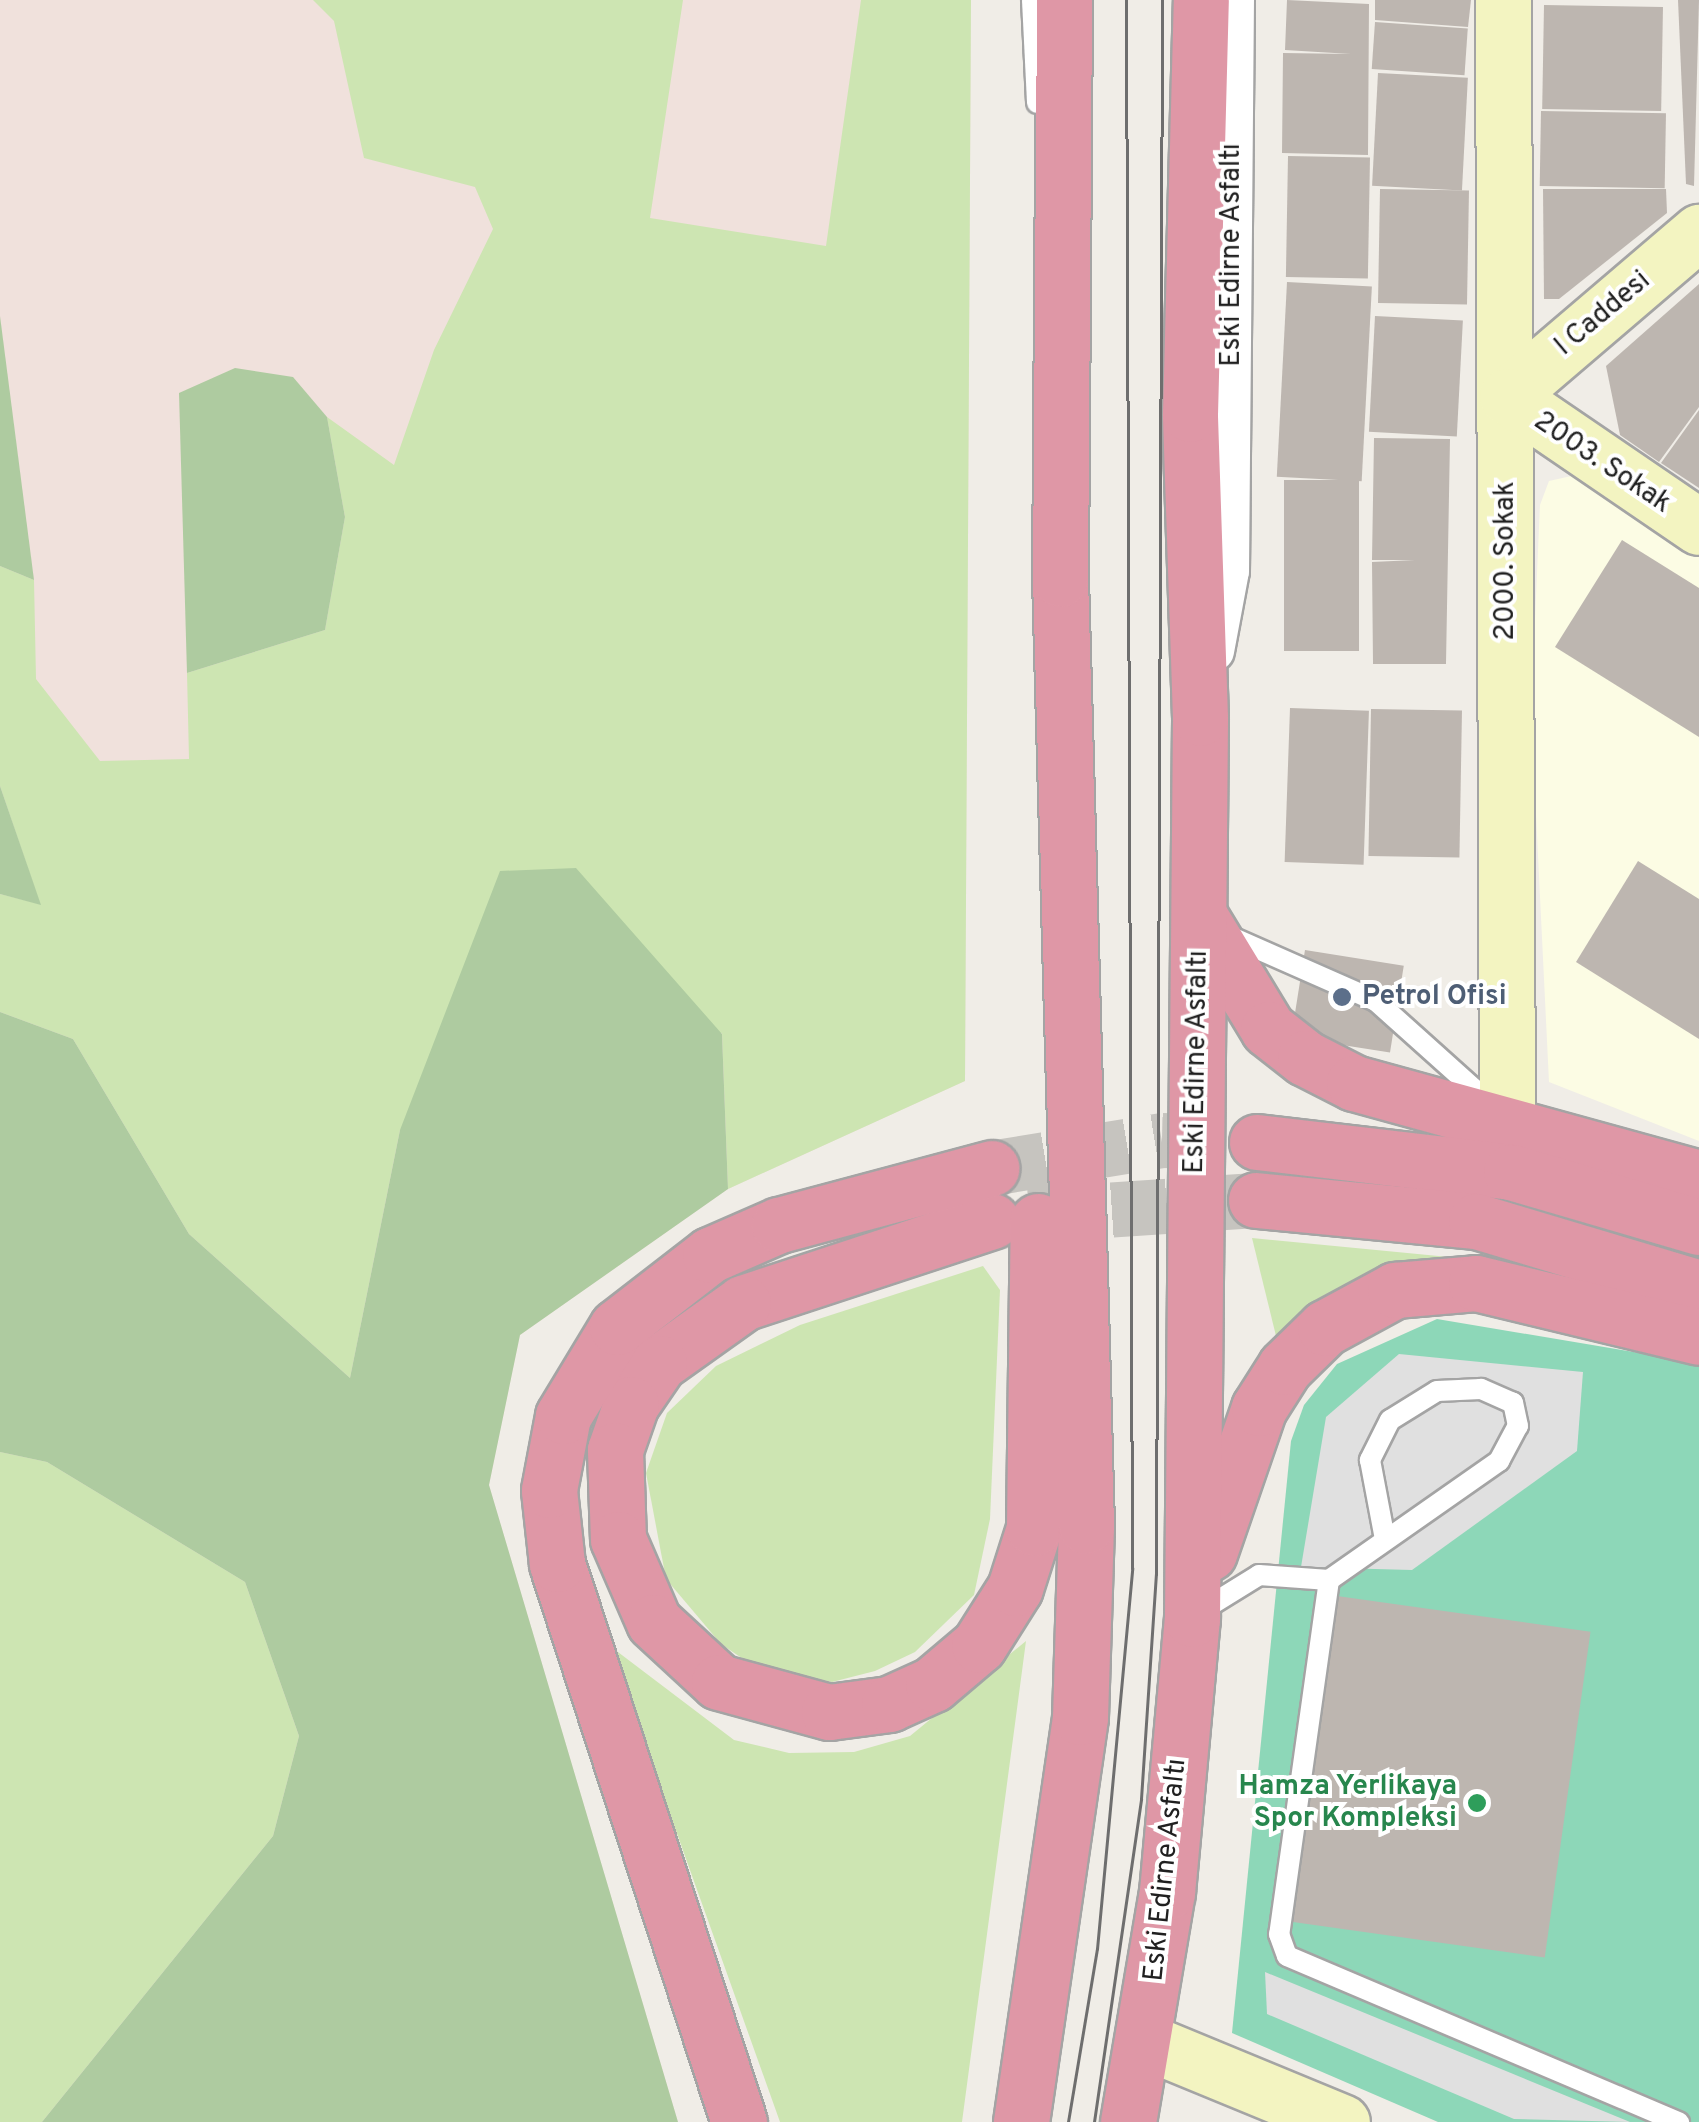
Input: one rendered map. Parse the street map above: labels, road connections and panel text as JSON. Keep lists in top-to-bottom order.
{
  "streets": {
    "highway": ["Eski Edirne Asfaltı"],
    "street": ["I Caddesi", "2003. Sokak", "2000. Sokak"]
  },
  "crossings": [
    ["I Caddesi", "2003. Sokak"],
    ["I Caddesi", "2000. Sokak"],
    ["2003. Sokak", "2000. Sokak"]
  ],
  "places": ["Petrol Ofisi", "Hamza Yerlikaya Spor Kompleksi"]
}
